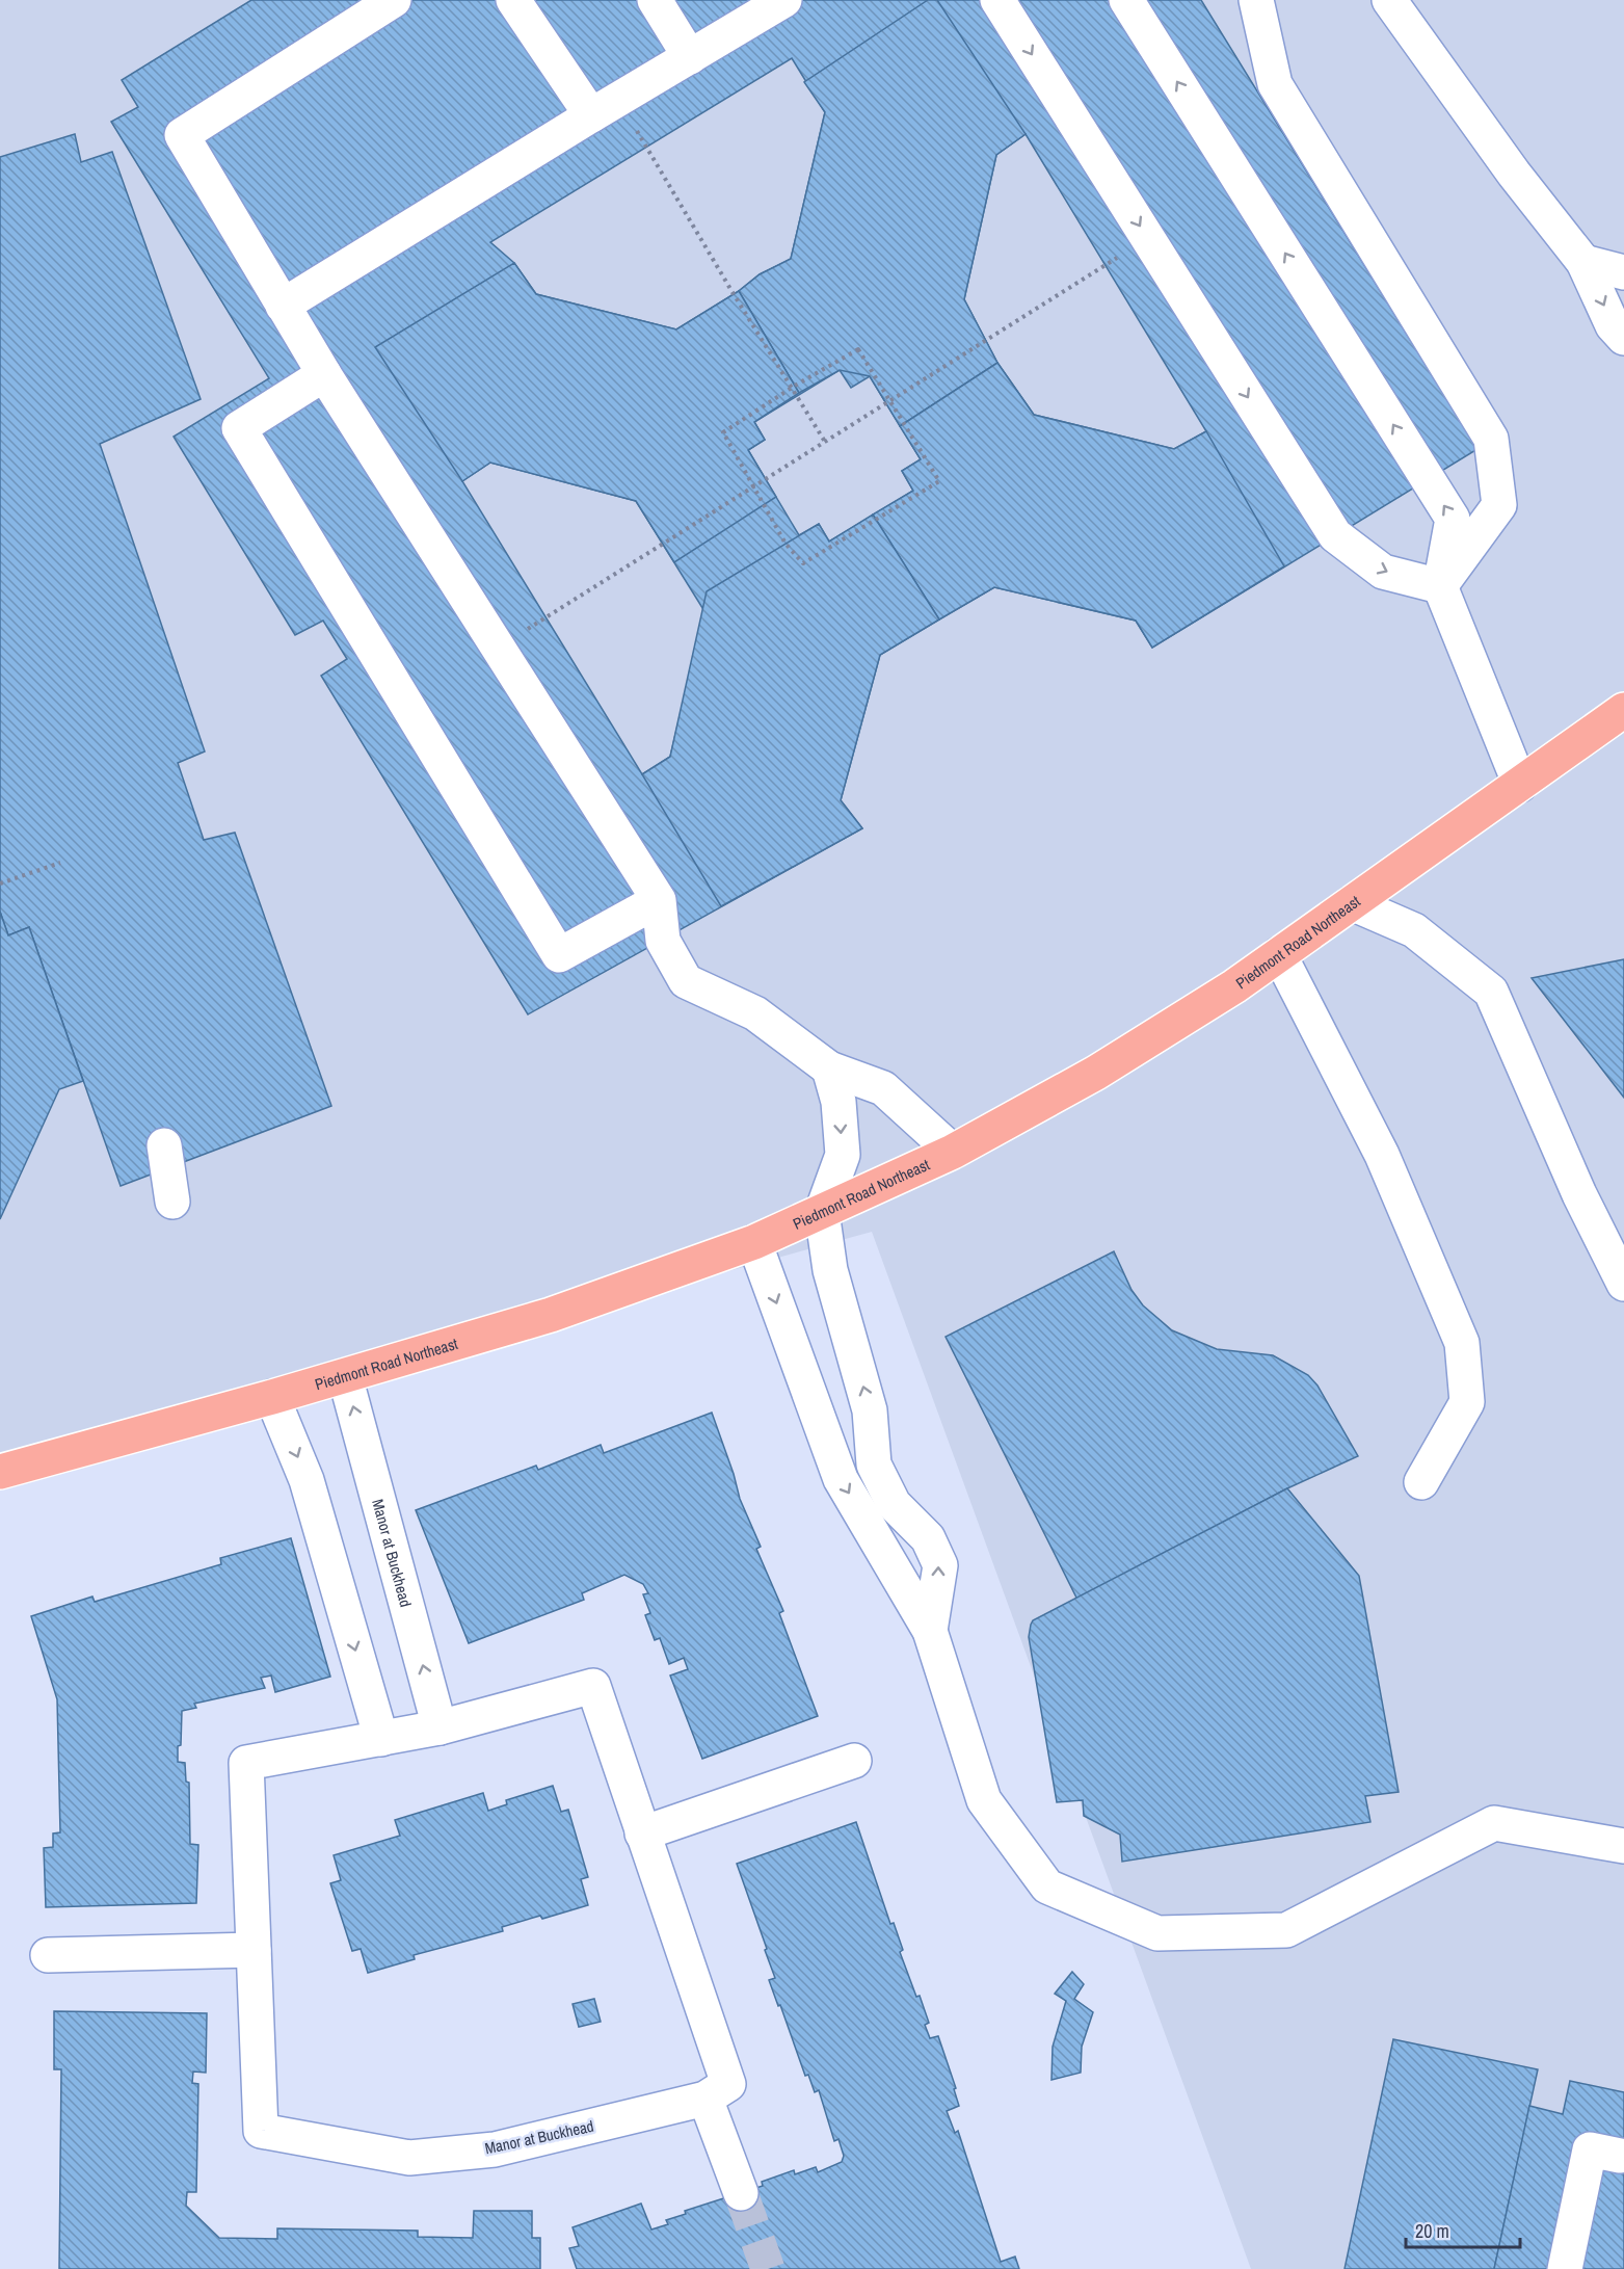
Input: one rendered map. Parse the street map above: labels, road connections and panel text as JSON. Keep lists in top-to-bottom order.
{
  "streets": {
    "main road": ["Piedmont Road Northeast"],
    "street": ["Manor at Buckhead"]
  },
  "crossings": [
    ["Piedmont Road Northeast", "Manor at Buckhead"]
  ],
  "scale_bar": "20 m"
}
